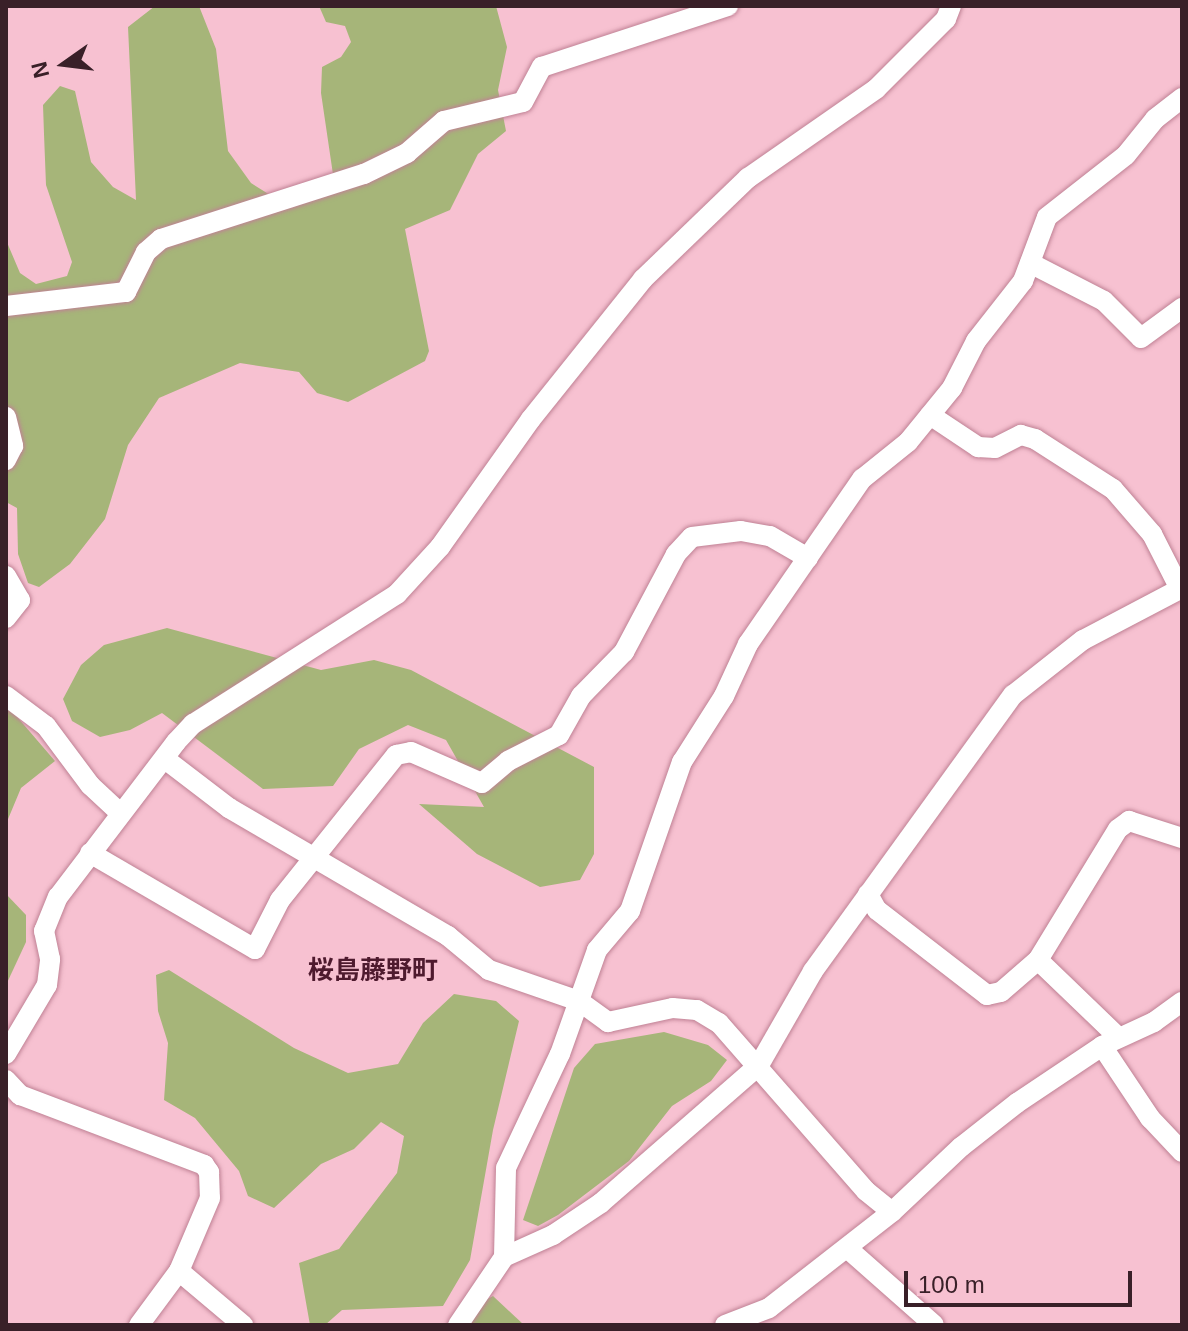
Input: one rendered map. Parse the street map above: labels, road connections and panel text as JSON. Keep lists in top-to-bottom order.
{
  "districts": ["桜島藤野町"],
  "scale_bar": "100 m",
  "north": "left"
}
